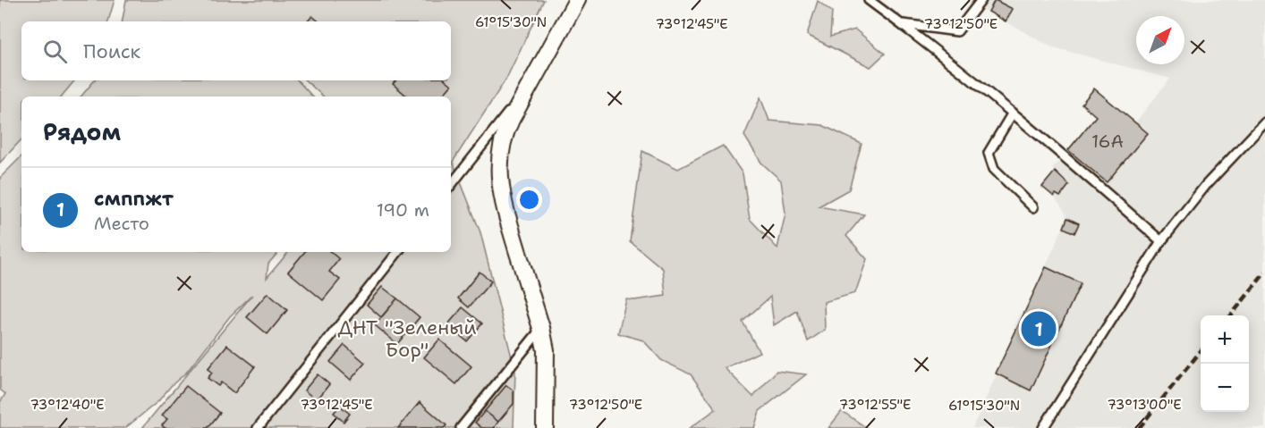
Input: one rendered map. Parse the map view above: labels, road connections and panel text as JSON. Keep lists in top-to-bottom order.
{
  "parks": ["ДНТ \"Зеленый Бор\""],
  "house_numbers": ["16А"],
  "north": "top right",
  "page": {
    "search": "Поиск",
    "heading": "Рядом",
    "list": [
      {
        "mark": "1",
        "name": "смппжт",
        "note": "Место",
        "value": "190 m"
      }
    ],
    "pins": "1",
    "map_buttons": ["+", "−"]
  },
  "coordinates": [
    "61°15'30\"N",
    "73°12'45\"E",
    "73°12'50\"E",
    "73°12'40\"E",
    "73°12'55\"E",
    "73°13'00\"E"
  ]
}
